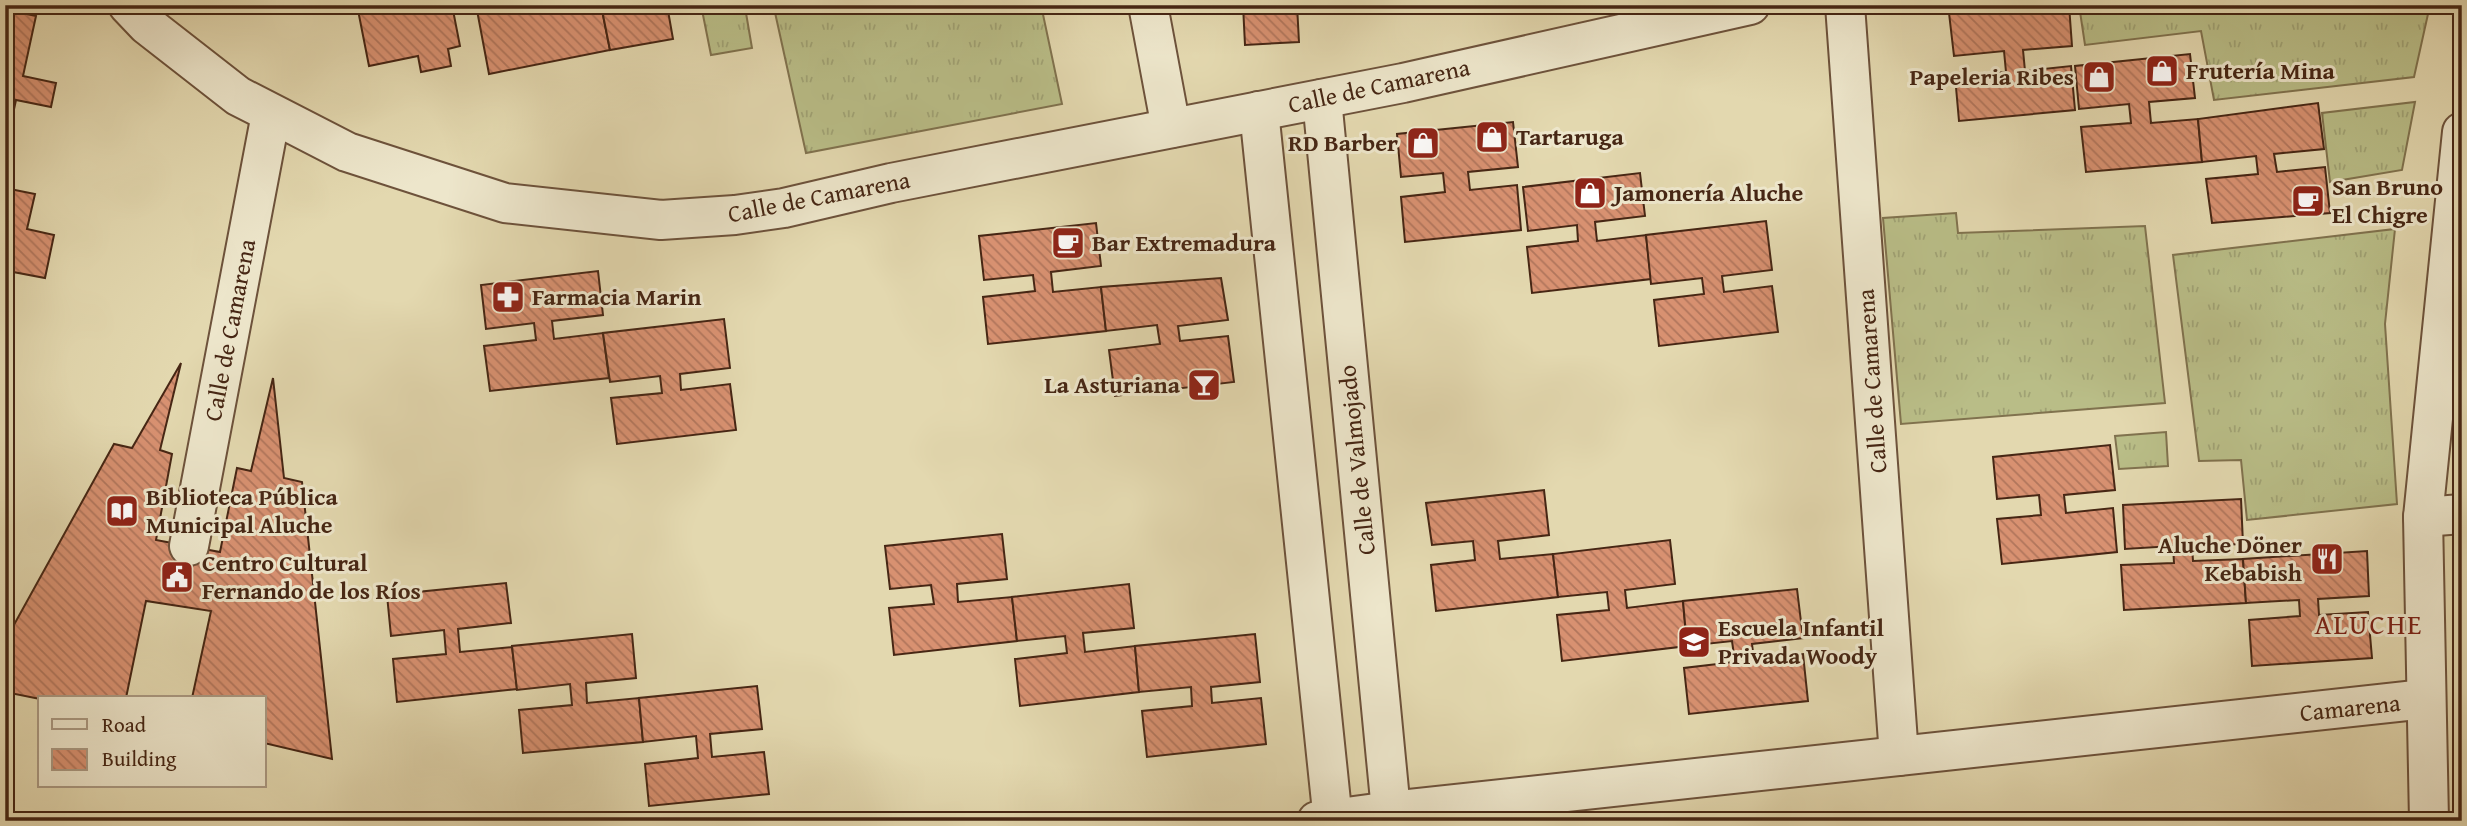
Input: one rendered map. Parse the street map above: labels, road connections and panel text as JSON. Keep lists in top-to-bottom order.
{
  "streets": {
    "street": ["Calle de Camarena", "Calle de Valmojado", "Camarena"]
  },
  "crossings": [
    ["Calle de Camarena", "Calle de Valmojado"],
    ["Calle de Camarena", "Camarena"]
  ],
  "districts": ["ALUCHE"],
  "places": {
    "shop": [
      "Frutería Mina",
      "Papeleria Ribes",
      "Tartaruga",
      "RD Barber",
      "Jamonería Aluche"
    ],
    "cafe": ["San Bruno El Chigre", "Bar Extremadura"],
    "pharmacy": ["Farmacia Marin"],
    "bar": ["La Asturiana"],
    "library": ["Biblioteca Pública Municipal Aluche"],
    "restaurant": ["Aluche Döner Kebabish"],
    "public building": ["Centro Cultural Fernando de los Ríos"],
    "school or university": ["Escuela Infantil Privada Woody"]
  },
  "legend": ["Road", "Building"]
}
